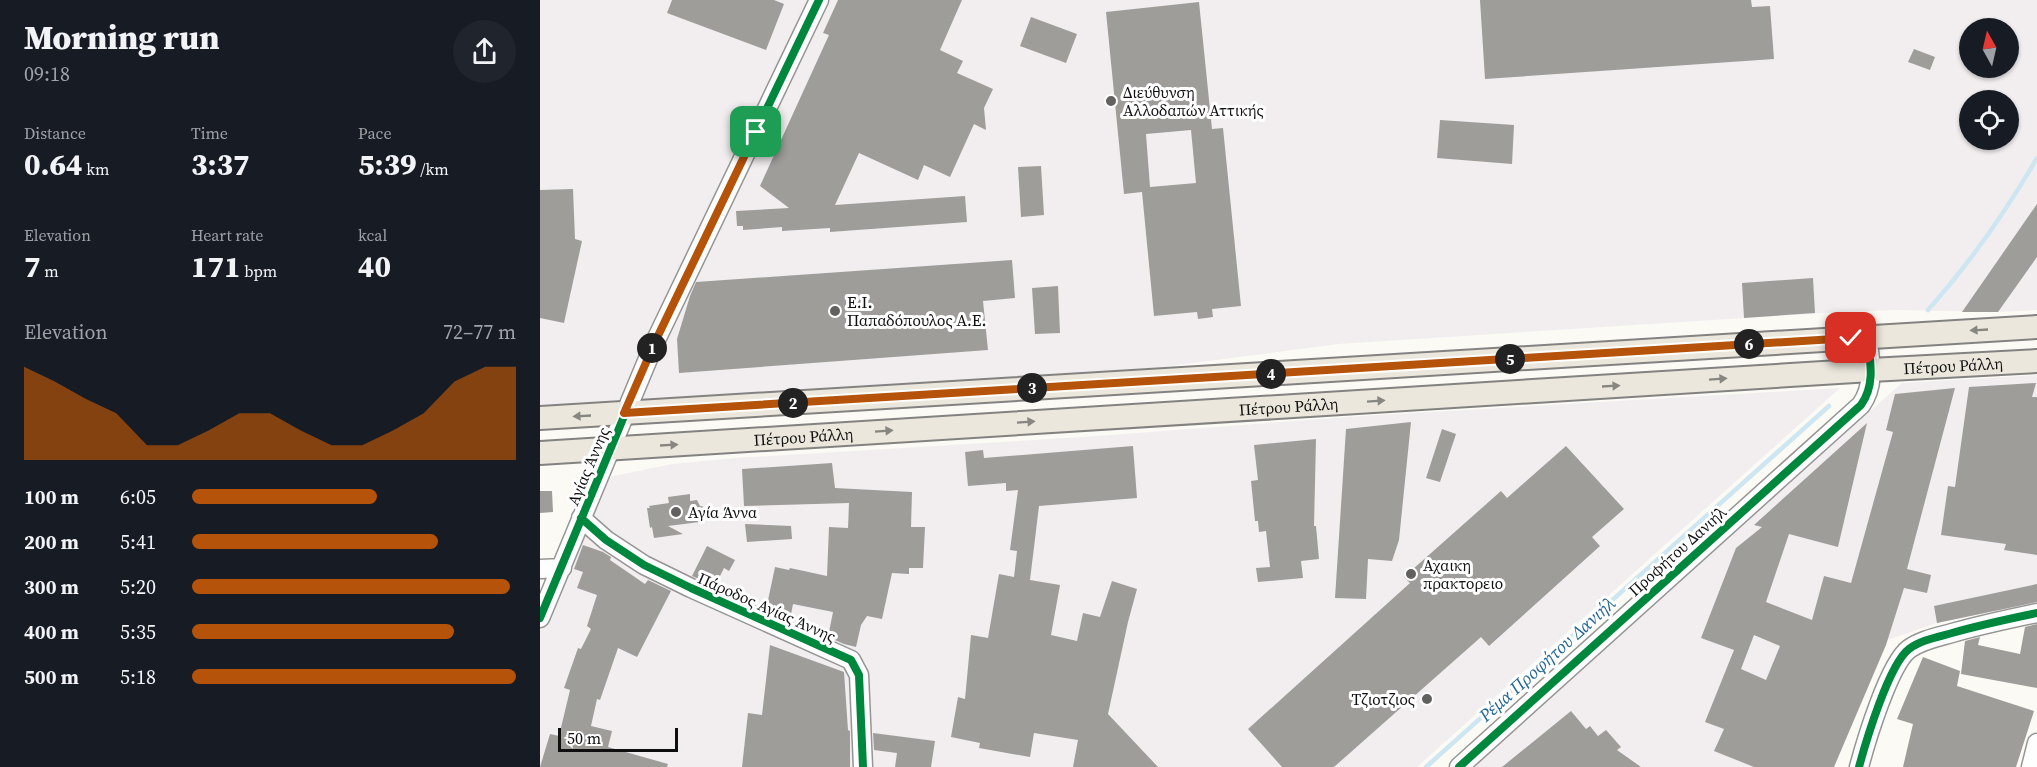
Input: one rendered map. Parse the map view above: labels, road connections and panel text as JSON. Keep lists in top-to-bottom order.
{
  "streets": {
    "main road": ["Πέτρου Ράλλη"],
    "street": ["Αγίας Άννης", "Προφήτου Δανιήλ", "Πάροδος Αγίας Άννης"]
  },
  "crossings": [
    ["Πέτρου Ράλλη", "Αγίας Άννης"],
    ["Πέτρου Ράλλη", "Προφήτου Δανιήλ"],
    ["Αγίας Άννης", "Πάροδος Αγίας Άννης"]
  ],
  "water": ["Ρέμα Προφήτου Δανιήλ"],
  "places": [
    "Διεύθυνση Αλλοδαπών Αττικής",
    "Ε.Ι. Παπαδόπουλος Α.Ε.",
    "Αγία Άννα",
    "Αχαικη πρακτορειο",
    "Τζιοτζιος"
  ],
  "scale_bar": "50 m",
  "north": "top",
  "page": {
    "heading": ["Morning run", "09:18"],
    "stats": [
      ["Distance", "0.64 km"],
      ["Time", "3:37"],
      ["Pace", "5:39 /km"],
      ["Elevation", "7 m"],
      ["Heart rate", "171 bpm"],
      ["kcal", "40"]
    ],
    "chart": ["Elevation", "72–77 m"],
    "pins": [
      "6",
      "1",
      "5",
      "4",
      "3",
      "2"
    ],
    "list": [
      {
        "name": "100 m",
        "note": "6:05"
      },
      {
        "name": "200 m",
        "note": "5:41"
      },
      {
        "name": "300 m",
        "note": "5:20"
      },
      {
        "name": "400 m",
        "note": "5:35"
      },
      {
        "name": "500 m",
        "note": "5:18"
      }
    ],
    "scale": "50 m"
  }
}
